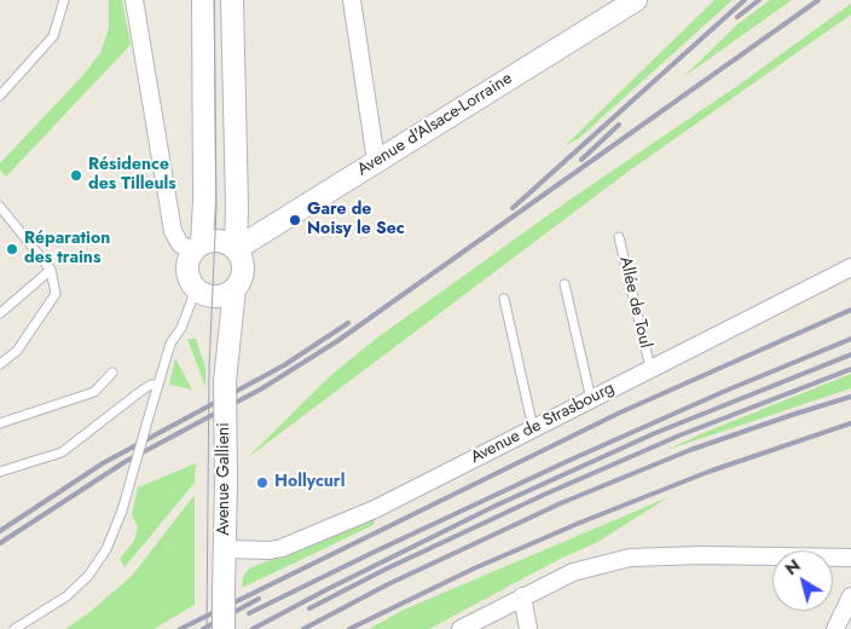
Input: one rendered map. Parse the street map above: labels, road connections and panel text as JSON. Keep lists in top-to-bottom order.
{
  "streets": {
    "street": ["Avenue d'Alsace-Lorraine", "Avenue de Strasbourg", "Avenue Gallieni"],
    "lane": ["Allée de Toul"]
  },
  "crossings": [
    ["Avenue d'Alsace-Lorraine", "Avenue Gallieni"],
    ["Allée de Toul", "Avenue de Strasbourg"],
    ["Avenue de Strasbourg", "Avenue Gallieni"]
  ],
  "places": [
    "Résidence des Tilleuls",
    "Gare de Noisy le Sec",
    "Réparation des trains",
    "Hollycurl"
  ],
  "north": "top left"
}
